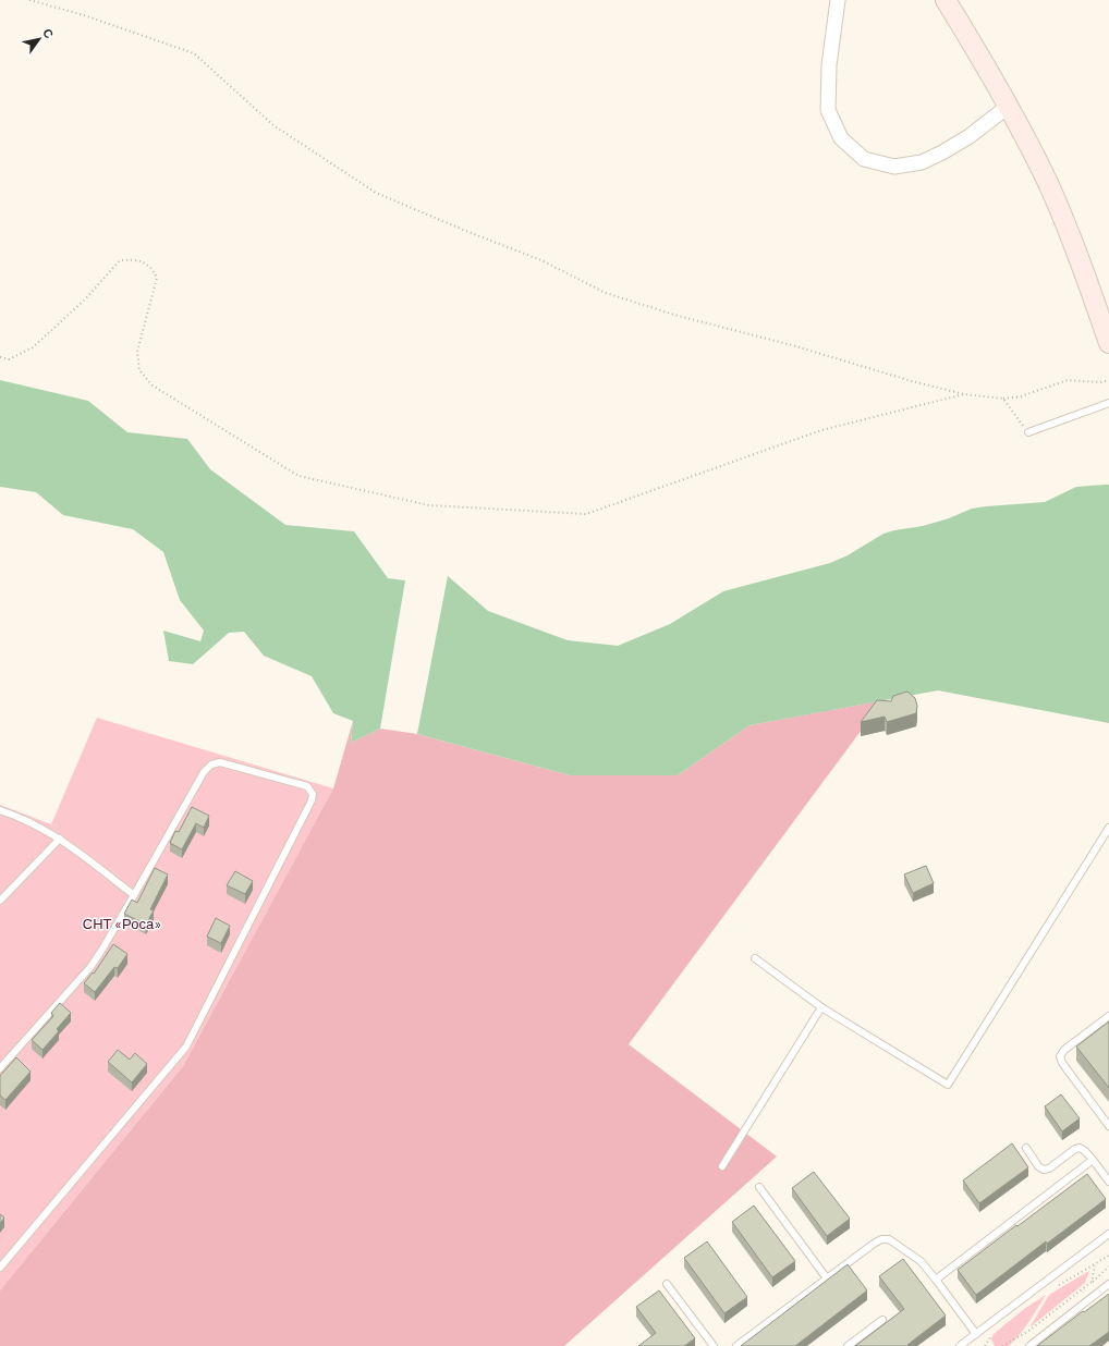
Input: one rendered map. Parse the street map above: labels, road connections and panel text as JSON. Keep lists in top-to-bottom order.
{
  "parks": ["СНТ «Роса»"],
  "north": "top right"
}
